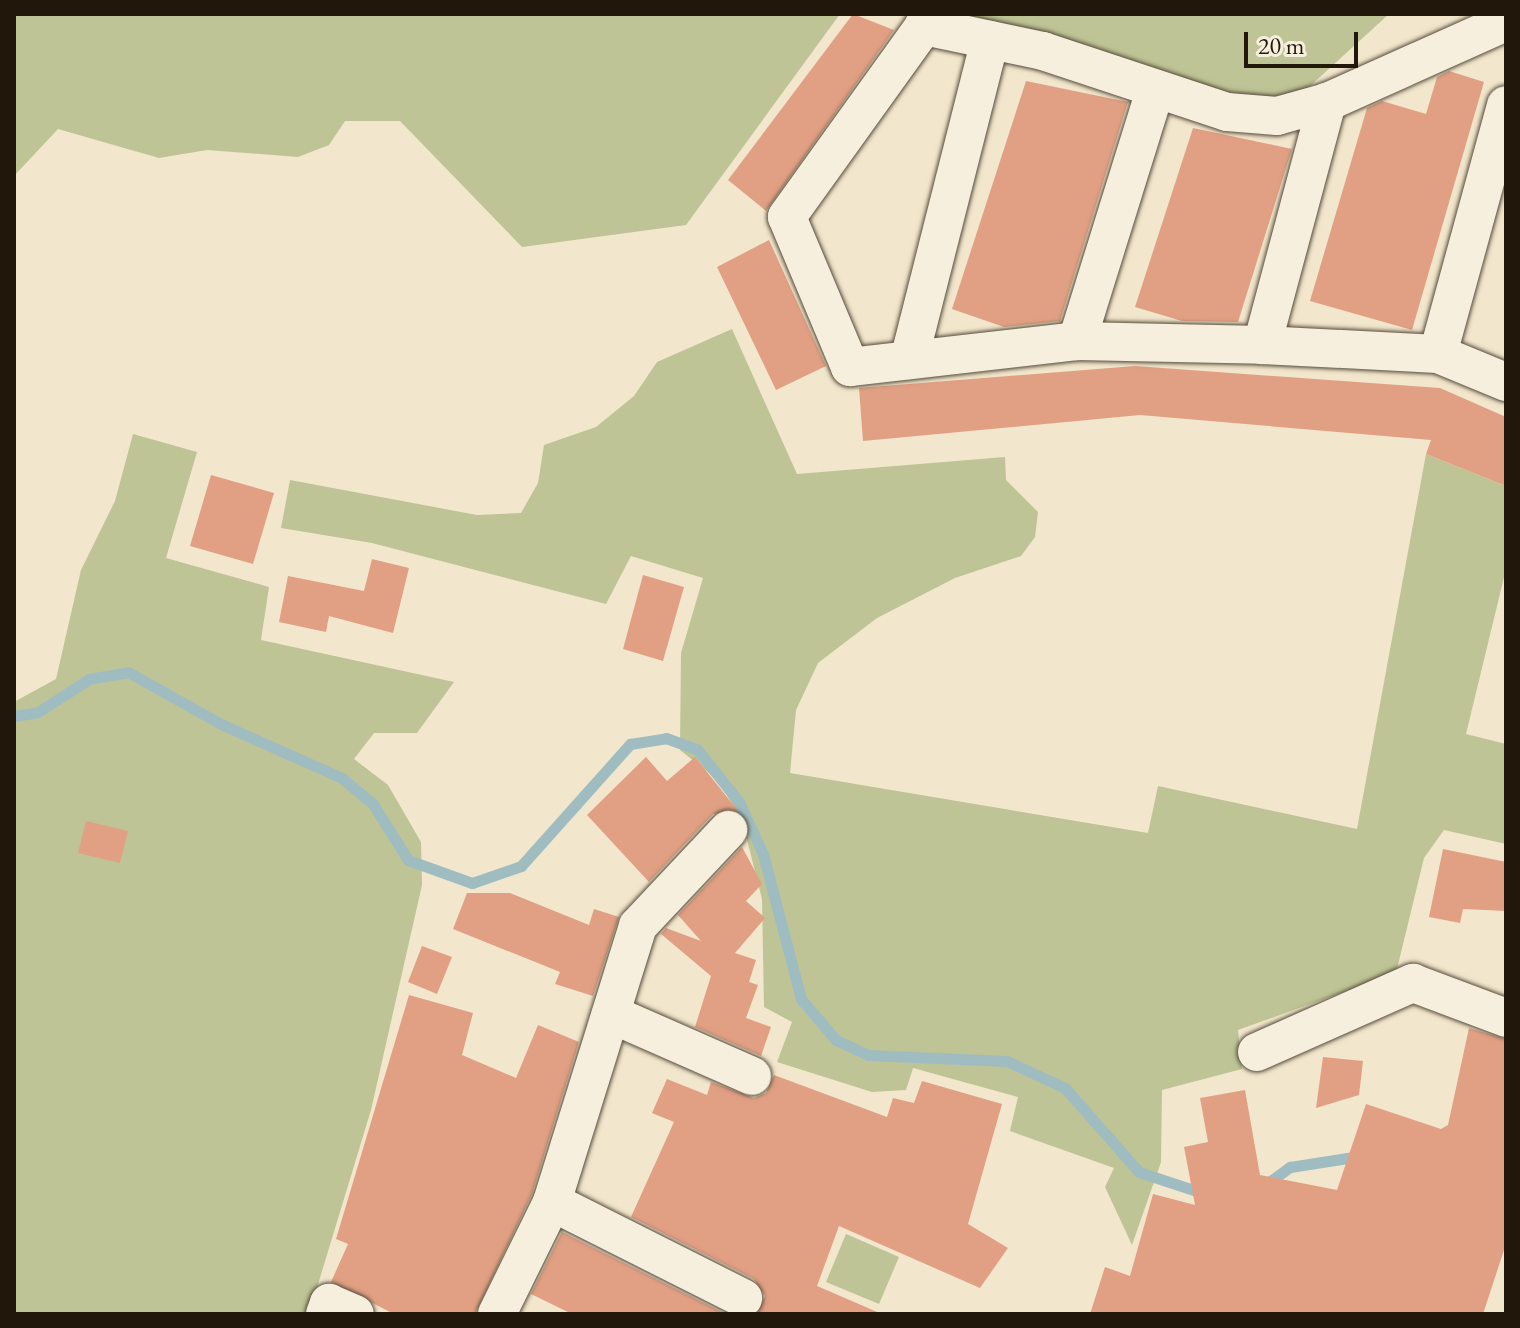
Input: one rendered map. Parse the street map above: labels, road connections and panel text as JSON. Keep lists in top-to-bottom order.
{
  "scale_bar": "20 m"
}
